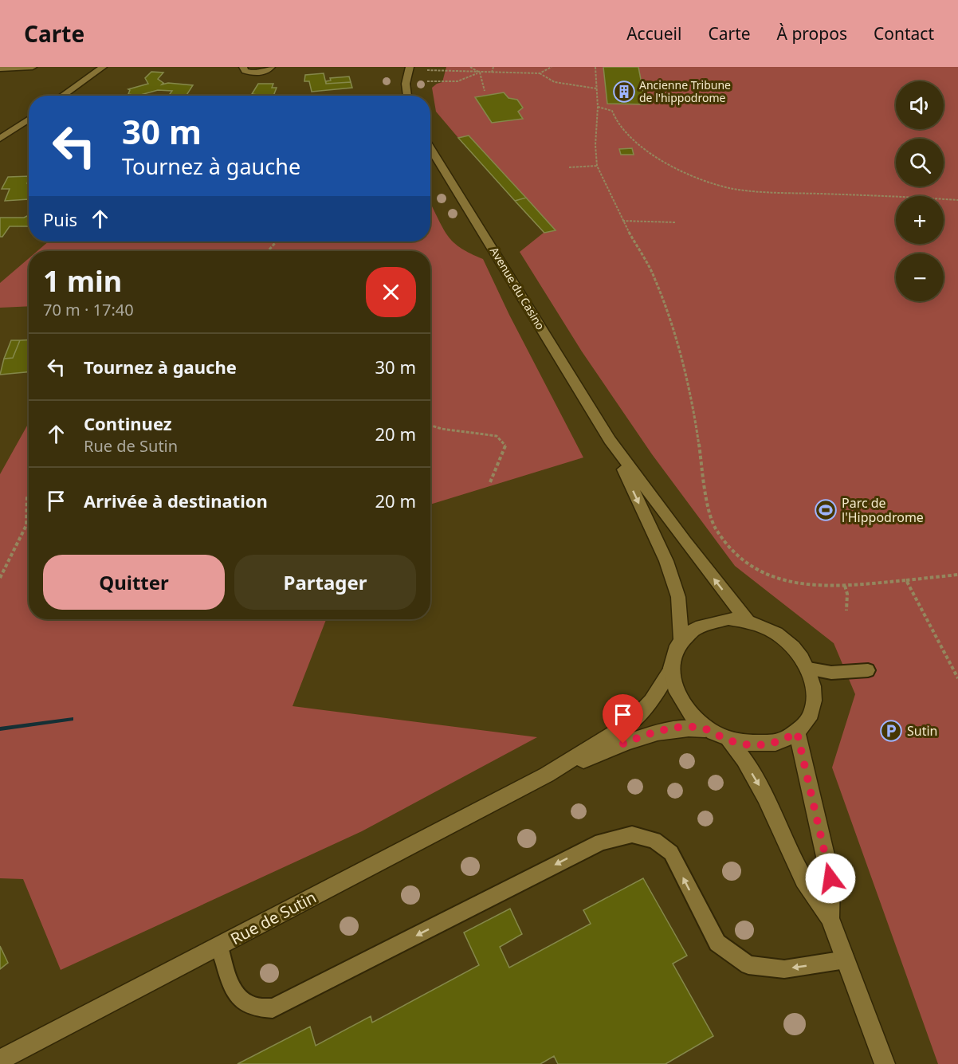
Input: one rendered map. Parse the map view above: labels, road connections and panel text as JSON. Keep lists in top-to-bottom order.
{
  "streets": {
    "street": ["Avenue du Casino", "Rue de Sutin"]
  },
  "places": {
    "building": ["Ancienne Tribune de l'hippodrome"],
    "sports": ["Parc de l'Hippodrome"],
    "parking": ["Sutin"]
  },
  "page": {
    "header": "Carte",
    "nav": [
      "Accueil",
      "Carte",
      "À propos",
      "Contact"
    ],
    "map_buttons": ["+", "−"],
    "turn": ["30 m", "Tournez à gauche"],
    "then": "Puis",
    "heading": ["1 min", "70 m · 17:40"],
    "list": [
      {
        "name": "Tournez à gauche",
        "value": "30 m"
      },
      {
        "name": "Continuez",
        "note": "Rue de Sutin",
        "value": "20 m"
      },
      {
        "name": "Arrivée à destination",
        "value": "20 m"
      }
    ],
    "buttons": ["Quitter", "Partager"]
  }
}
